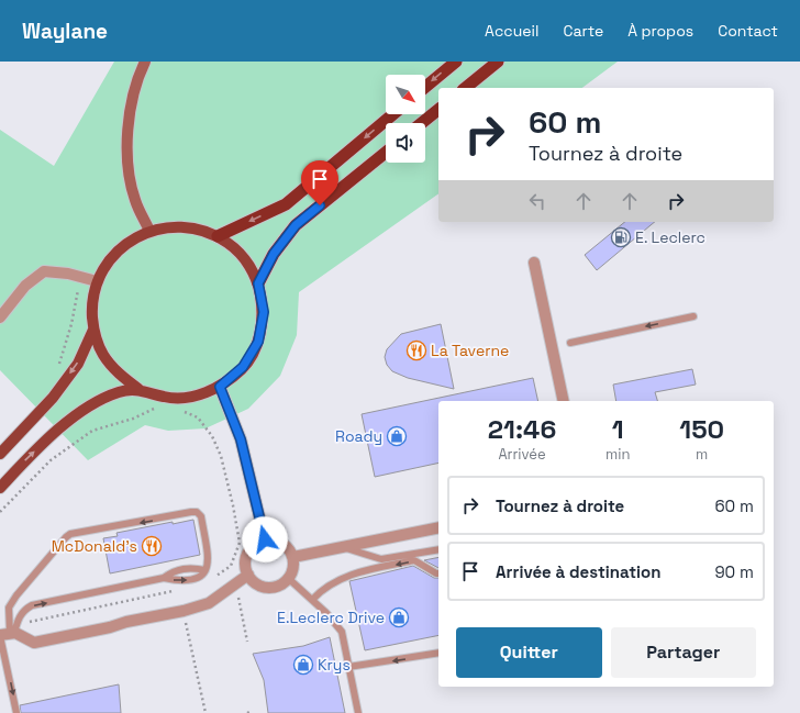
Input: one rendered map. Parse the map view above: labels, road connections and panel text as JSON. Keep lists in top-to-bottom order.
{
  "places": {
    "fuel station": ["E. Leclerc"],
    "restaurant": ["La Taverne", "McDonald's"],
    "shop": ["Roady", "E.Leclerc Drive", "Krys"]
  },
  "north": "bottom right",
  "page": {
    "header": "Waylane",
    "nav": [
      "Accueil",
      "Carte",
      "À propos",
      "Contact"
    ],
    "turn": ["60 m", "Tournez à droite"],
    "eta": [
      "21:46",
      "Arrivée",
      "1",
      "min",
      "150",
      "m"
    ],
    "list": [
      {
        "name": "Tournez à droite",
        "value": "60 m"
      },
      {
        "name": "Arrivée à destination",
        "value": "90 m"
      }
    ],
    "buttons": ["Quitter", "Partager"]
  }
}
